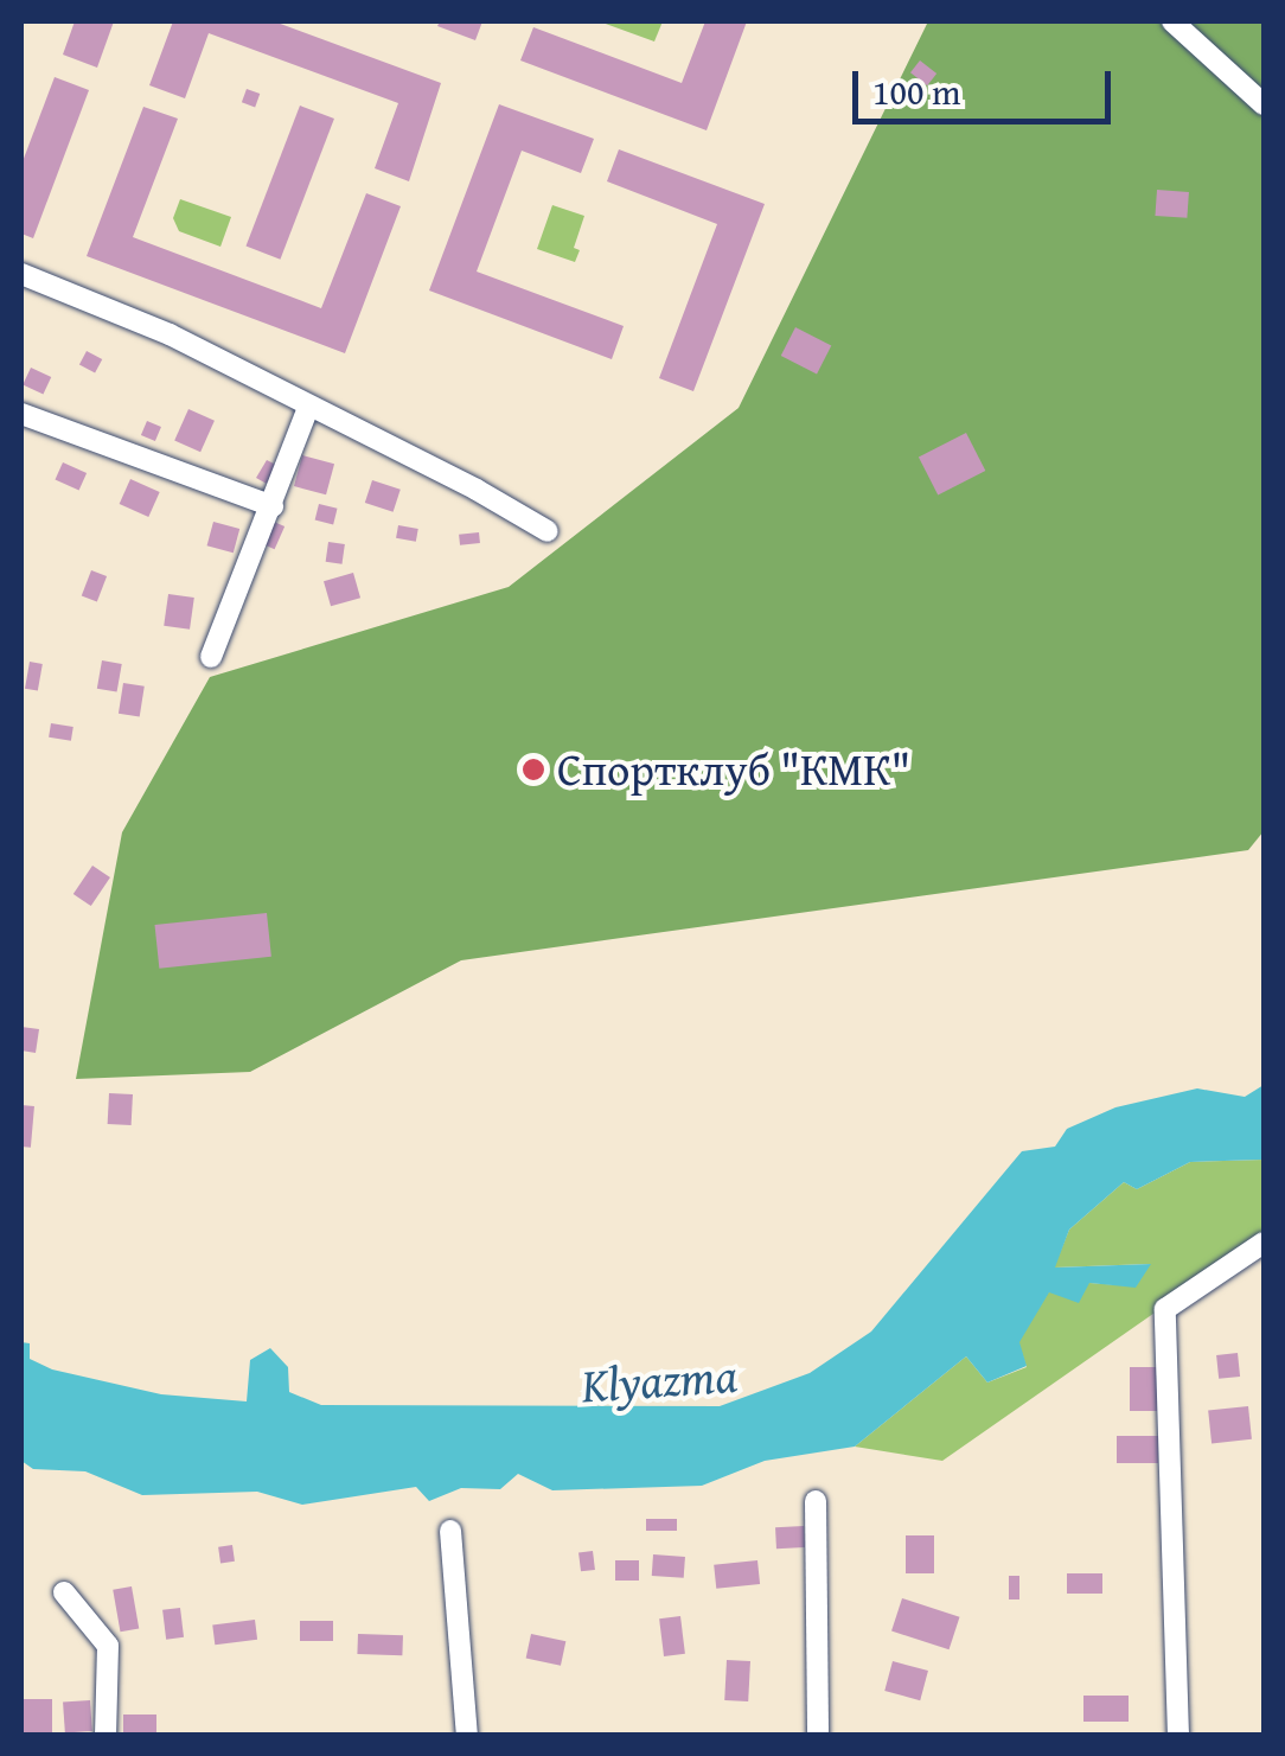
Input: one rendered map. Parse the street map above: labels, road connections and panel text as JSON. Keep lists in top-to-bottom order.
{
  "water": ["Klyazma"],
  "places": ["Спортклуб \"КМК\""],
  "scale_bar": "100 m"
}
